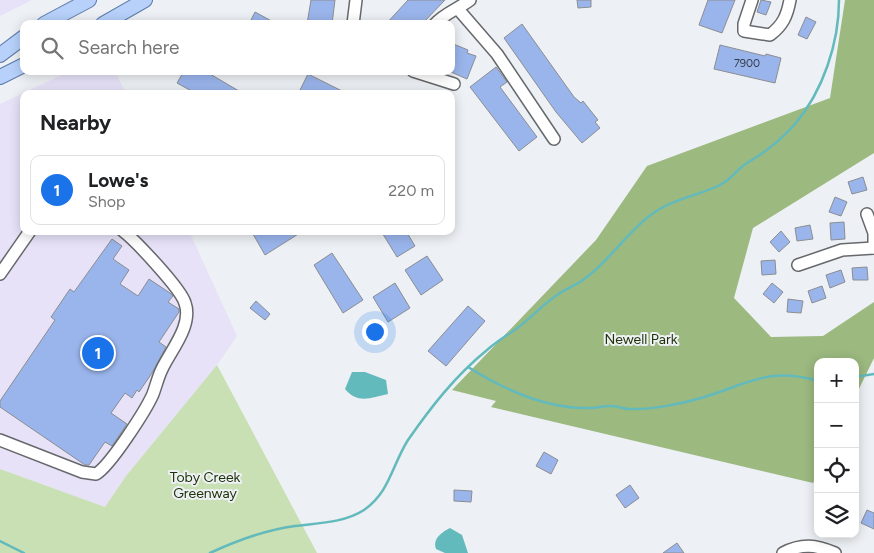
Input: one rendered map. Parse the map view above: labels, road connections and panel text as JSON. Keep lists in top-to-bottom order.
{
  "parks": ["Newell Park", "Toby Creek Greenway"],
  "house_numbers": ["7900"],
  "page": {
    "search": "Search here",
    "heading": "Nearby",
    "list": [
      {
        "mark": "1",
        "name": "Lowe's",
        "note": "Shop",
        "value": "220 m"
      }
    ],
    "pins": "1",
    "map_buttons": ["+", "−"]
  }
}
